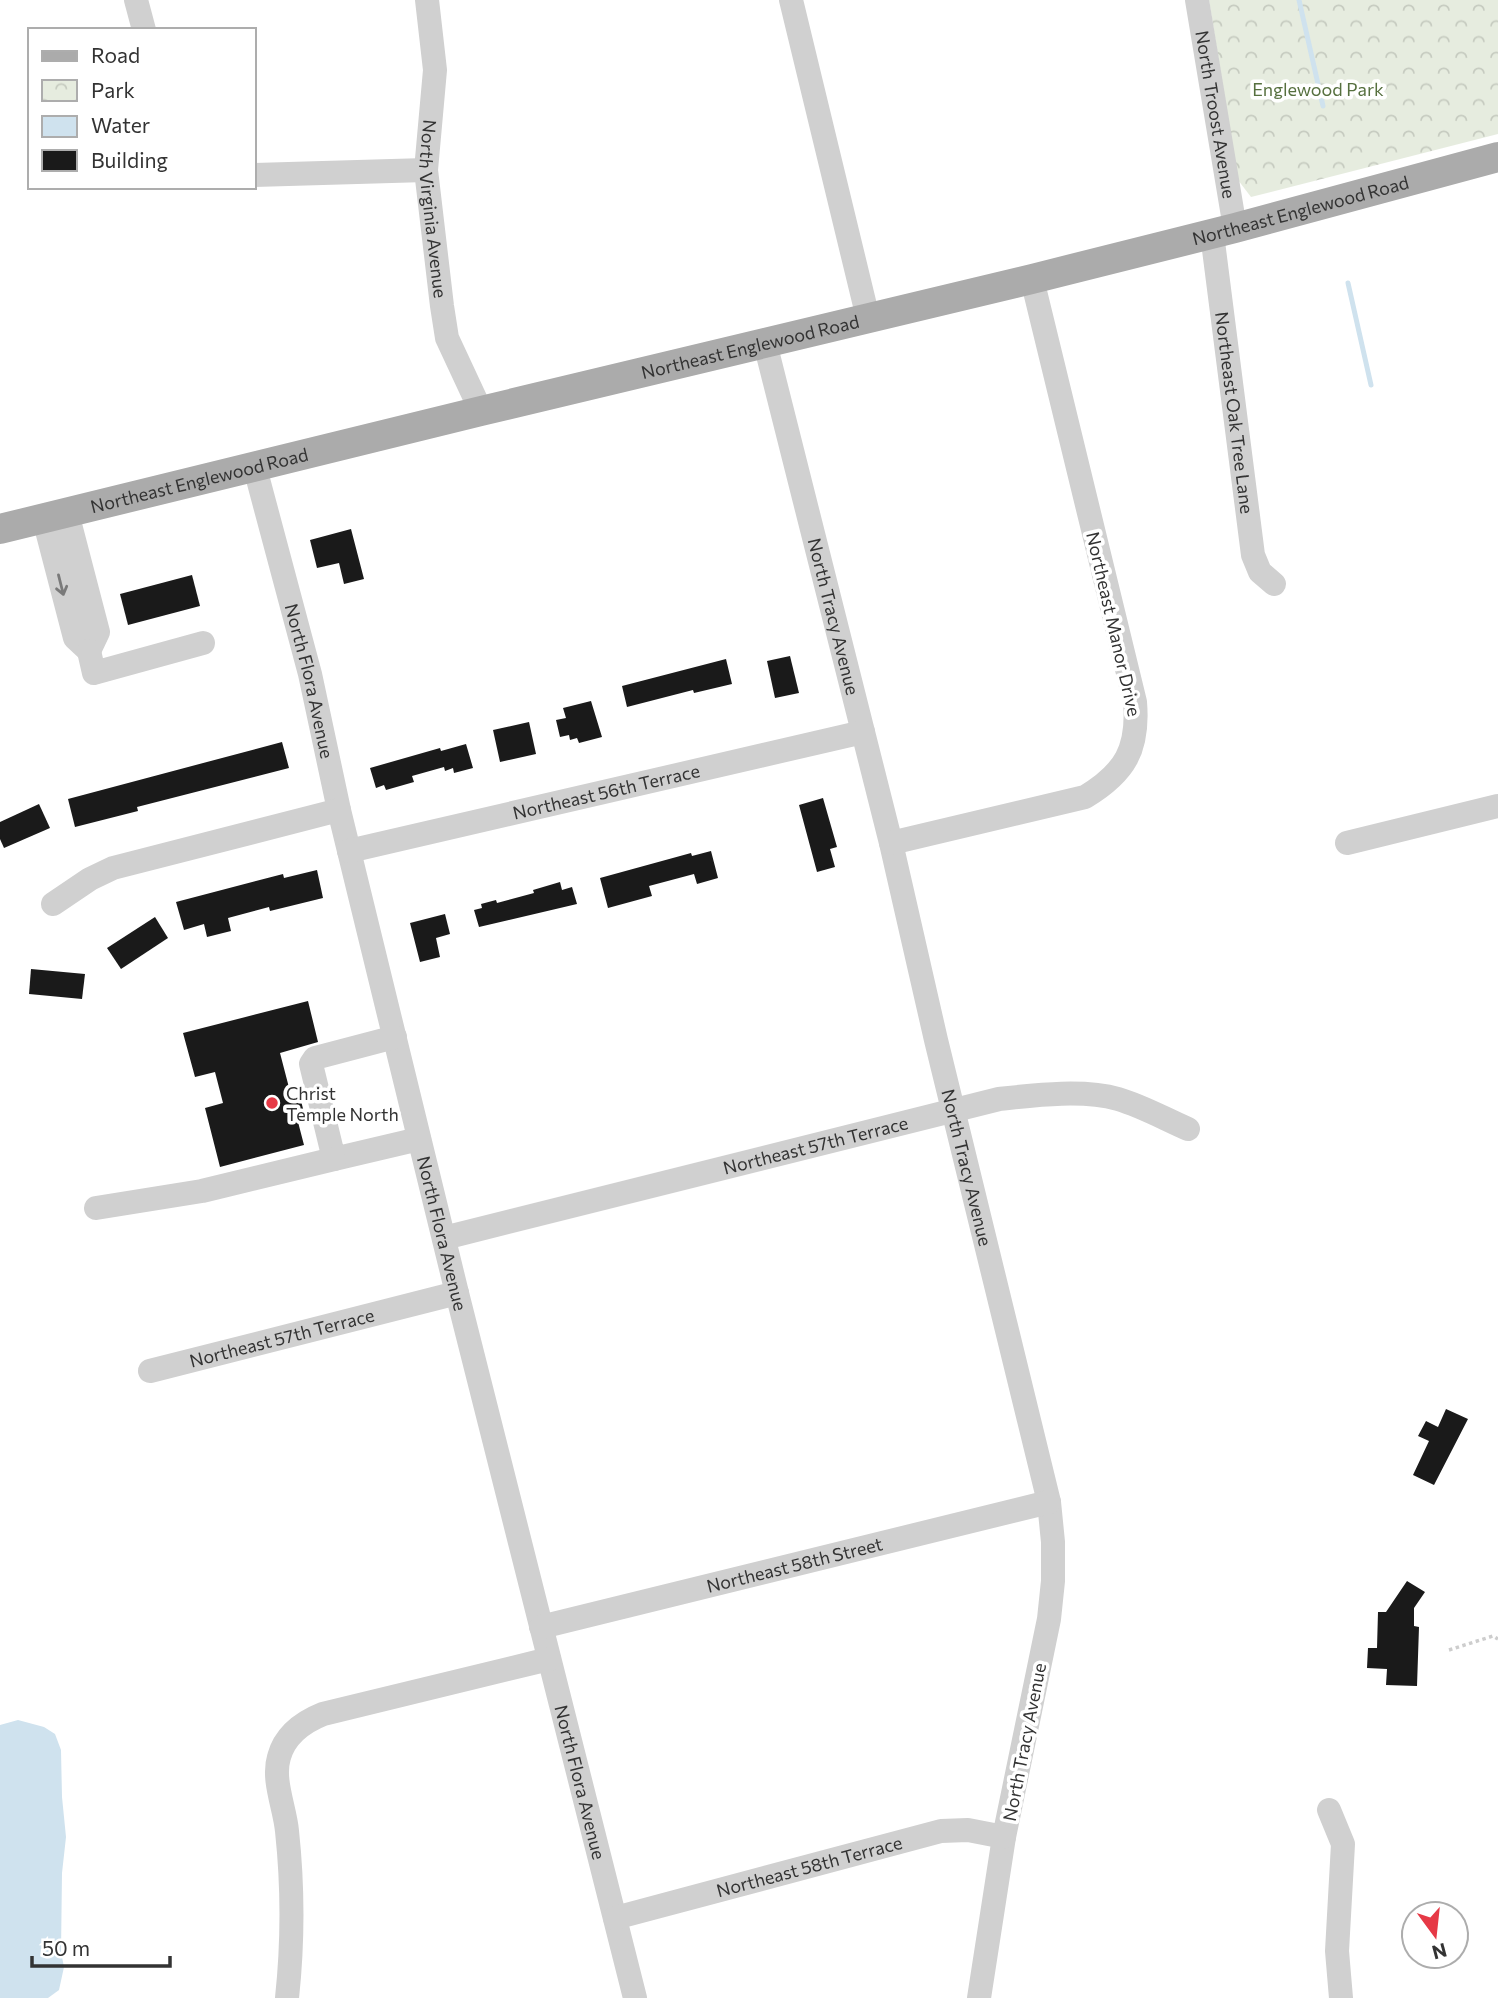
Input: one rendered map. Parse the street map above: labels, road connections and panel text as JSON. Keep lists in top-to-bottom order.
{
  "streets": {
    "main road": ["Northeast Englewood Road"],
    "street": [
      "North Troost Avenue",
      "North Virginia Avenue",
      "Northeast Oak Tree Lane",
      "North Tracy Avenue",
      "Northeast Manor Drive",
      "North Flora Avenue",
      "Northeast 56th Terrace",
      "Northeast 57th Terrace",
      "Northeast 58th Street",
      "Northeast 58th Terrace"
    ]
  },
  "crossings": [
    ["North Troost Avenue", "Northeast Englewood Road"],
    ["North Troost Avenue", "Northeast Oak Tree Lane"],
    ["North Virginia Avenue", "Northeast Englewood Road"],
    ["Northeast Englewood Road", "Northeast Oak Tree Lane"],
    ["Northeast Englewood Road", "North Tracy Avenue"],
    ["Northeast Englewood Road", "Northeast Manor Drive"],
    ["Northeast Englewood Road", "North Flora Avenue"],
    ["North Tracy Avenue", "Northeast Manor Drive"],
    ["North Tracy Avenue", "Northeast 56th Terrace"],
    ["North Tracy Avenue", "Northeast 57th Terrace"],
    ["North Tracy Avenue", "Northeast 58th Street"],
    ["North Tracy Avenue", "Northeast 58th Terrace"],
    ["North Flora Avenue", "Northeast 56th Terrace"],
    ["North Flora Avenue", "Northeast 57th Terrace"],
    ["North Flora Avenue", "Northeast 58th Street"],
    ["North Flora Avenue", "Northeast 58th Terrace"]
  ],
  "parks": ["Englewood Park"],
  "places": ["Christ Temple North"],
  "legend": [
    "Road",
    "Park",
    "Water",
    "Building"
  ],
  "scale_bar": "50 m",
  "north": "bottom"
}
